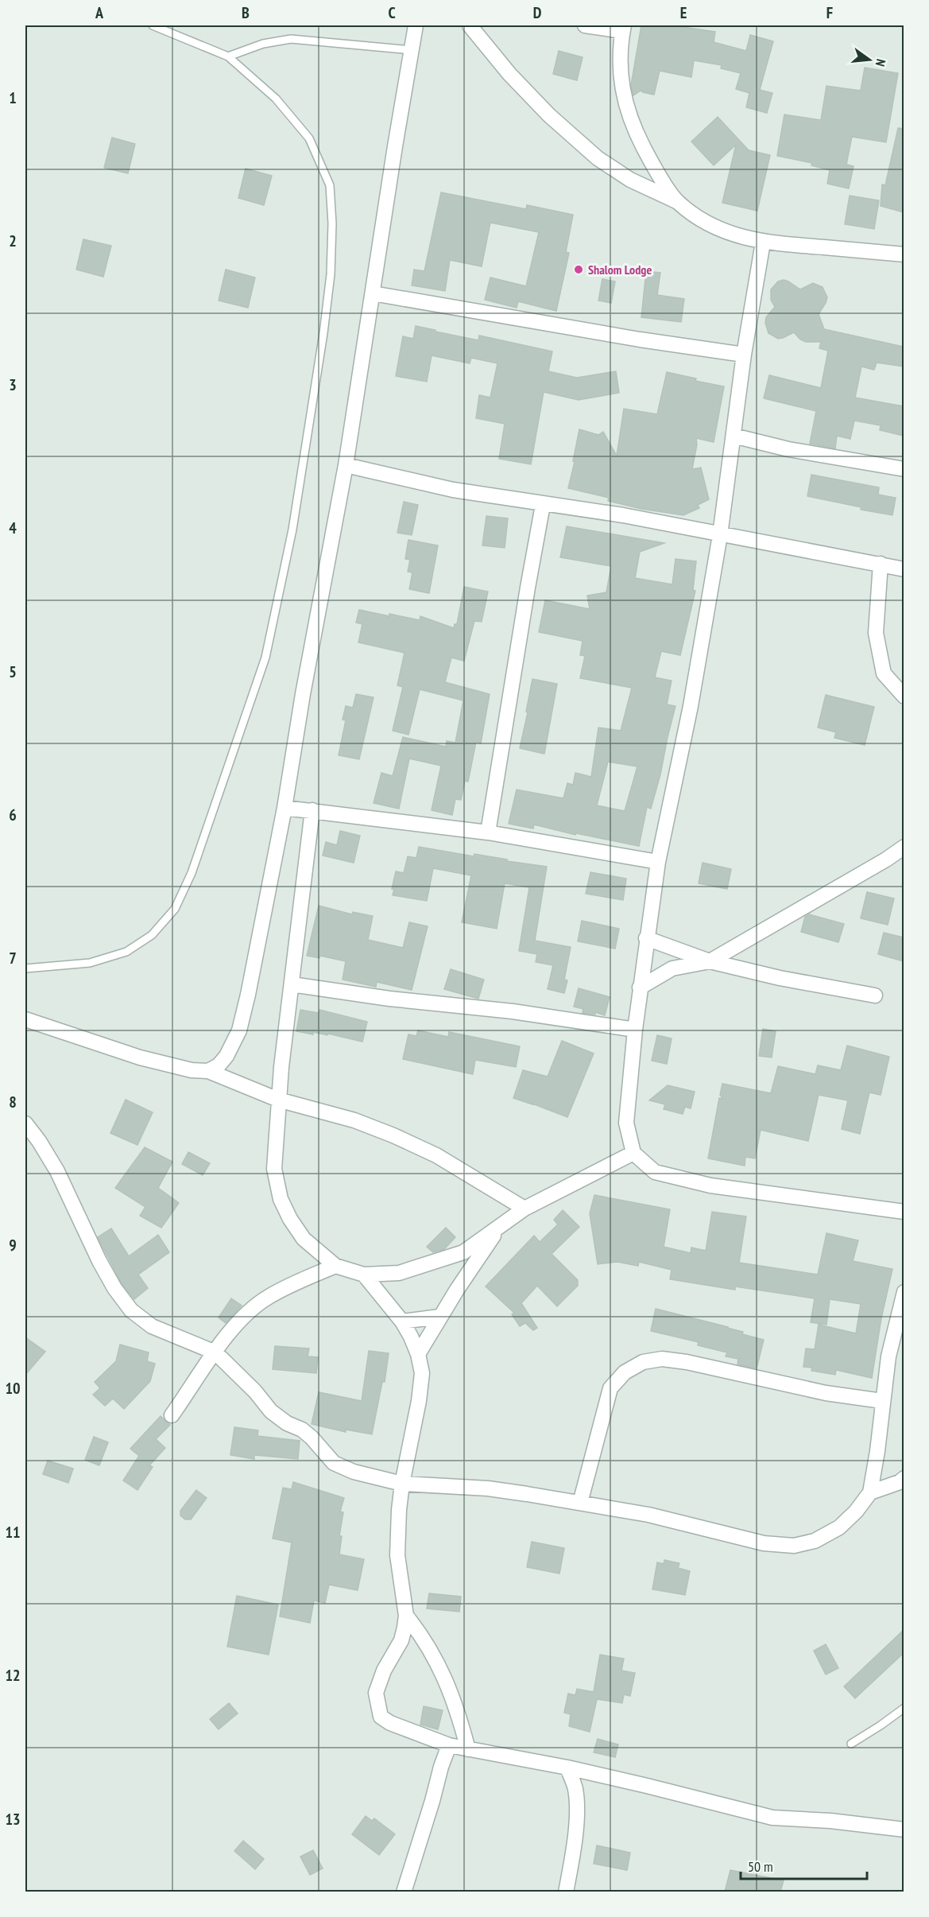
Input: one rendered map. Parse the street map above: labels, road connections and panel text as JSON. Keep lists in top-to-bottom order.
{
  "places": ["Shalom Lodge"],
  "scale_bar": "50 m",
  "north": "right",
  "grid": {
    "columns": [
      "A",
      "B",
      "C",
      "D",
      "E",
      "F"
    ],
    "rows": [
      "1",
      "2",
      "3",
      "4",
      "5",
      "6",
      "7",
      "8",
      "9",
      "10",
      "11",
      "12",
      "13"
    ]
  }
}
